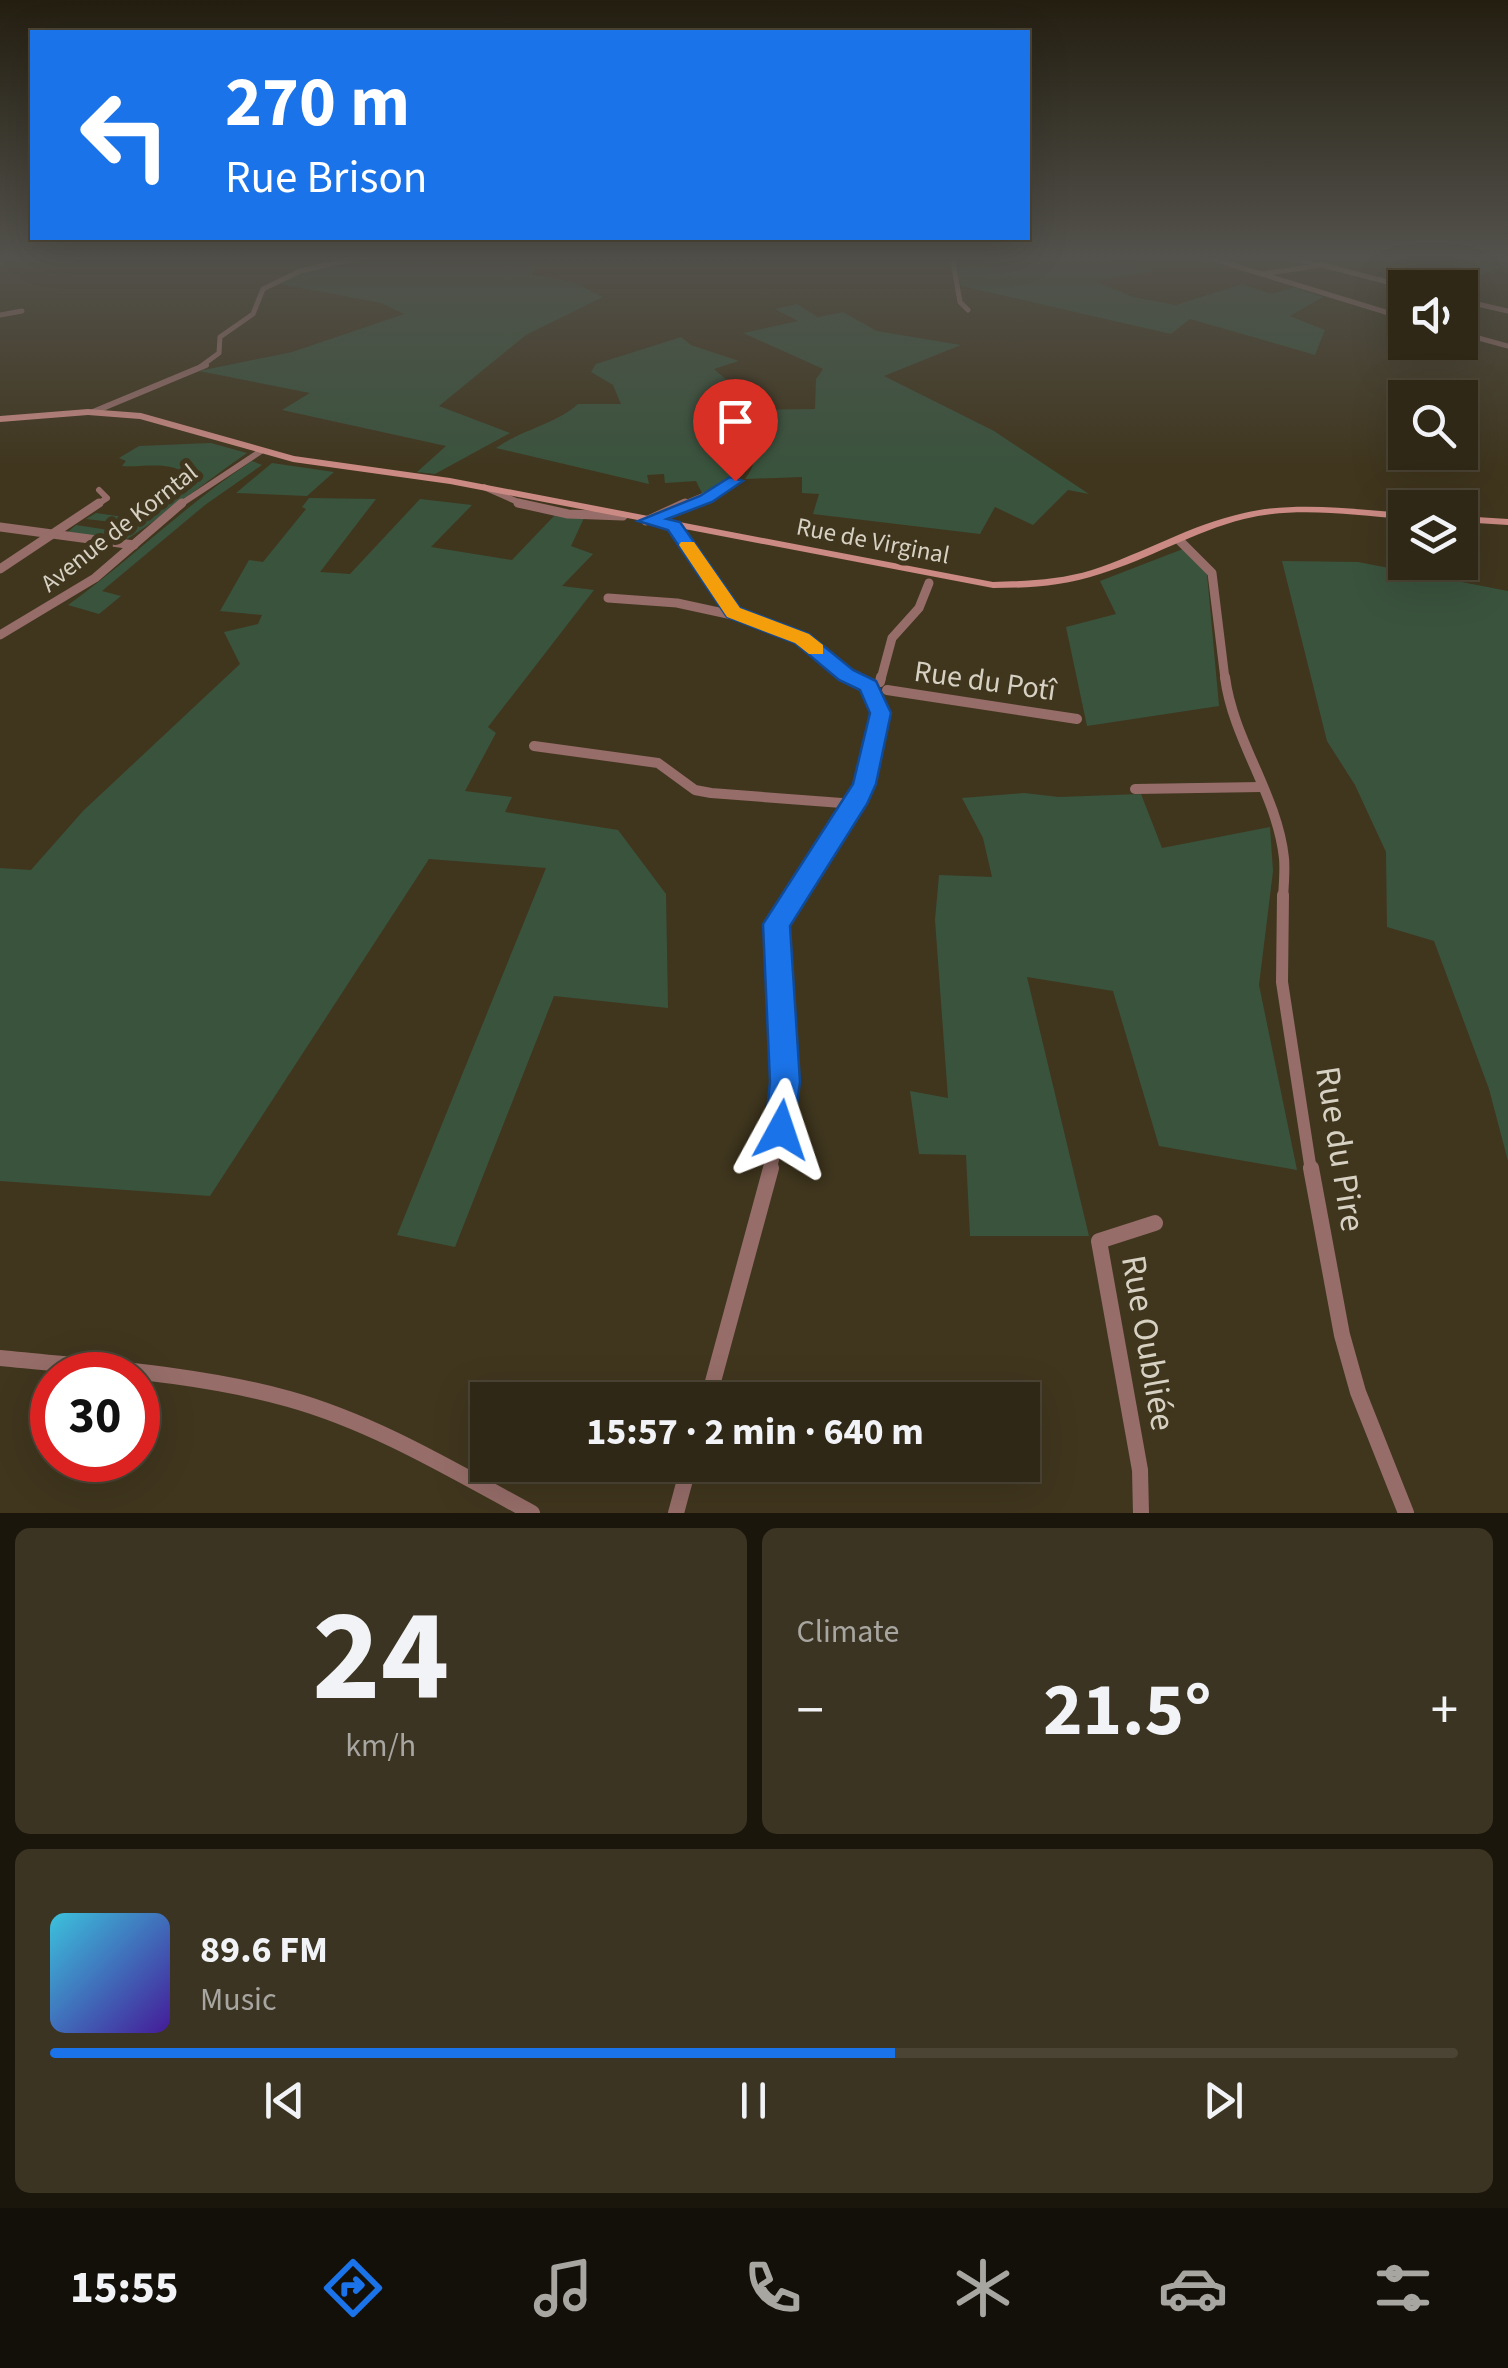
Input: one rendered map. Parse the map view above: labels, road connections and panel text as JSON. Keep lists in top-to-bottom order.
{
  "streets": {
    "street": [
      "Avenue de Korntal",
      "Rue de Virginal",
      "Rue du Potî",
      "Rue du Pire",
      "Rue Oubliée"
    ]
  },
  "crossings": [
    ["Avenue de Korntal", "Rue de Virginal"],
    ["Rue de Virginal", "Rue du Pire"]
  ],
  "page": {
    "turn": ["270 m", "Rue Brison"],
    "limit": "30",
    "trip": "15:57 · 2 min · 640 m",
    "tile": [
      ["24", "km/h"],
      "Climate"
    ],
    "heat": ["−", "21.5°", "+"],
    "song": ["89.6 FM", "Music"],
    "tabs": "15:55"
  }
}
